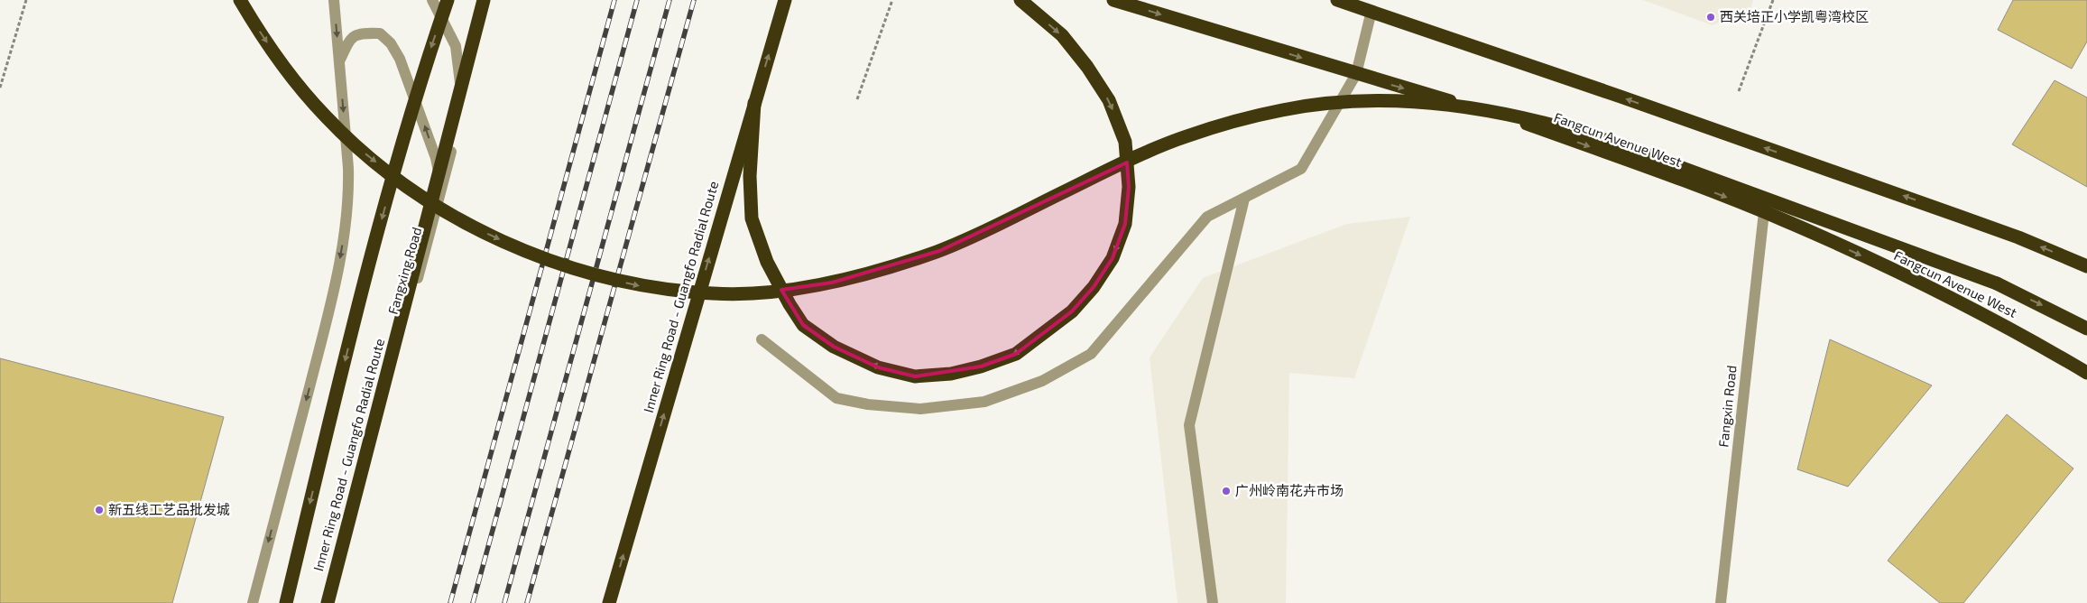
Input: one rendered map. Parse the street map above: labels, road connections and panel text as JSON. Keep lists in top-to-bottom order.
{
  "streets": {
    "highway": ["Fangcun Avenue West", "Inner Ring Road - Guangfo Radial Route"],
    "street": ["Fangxing Road", "Fangxin Road"]
  },
  "crossings": [
    ["Fangcun Avenue West", "Fangxin Road"],
    ["Fangxing Road", "Inner Ring Road - Guangfo Radial Route"]
  ],
  "one_way": ["Inner Ring Road - Guangfo Radial Route"],
  "places": ["西关培正小学凯粤湾校区", "广州岭南花卉市场", "新五线工艺品批发城"]
}
